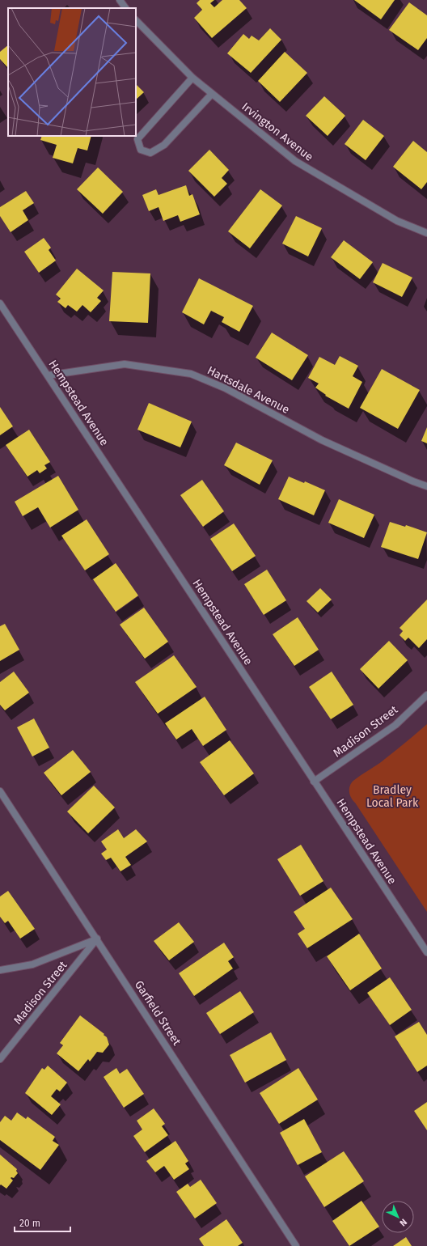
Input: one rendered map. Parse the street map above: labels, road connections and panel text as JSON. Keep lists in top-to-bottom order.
{
  "streets": {
    "street": [
      "Irvington Avenue",
      "Hartsdale Avenue",
      "Hempstead Avenue",
      "Madison Street",
      "Garfield Street"
    ]
  },
  "crossings": [
    ["Hartsdale Avenue", "Hempstead Avenue"],
    ["Hempstead Avenue", "Madison Street"],
    ["Madison Street", "Garfield Street"]
  ],
  "parks": ["Bradley Local Park"],
  "scale_bar": "20 m",
  "north": "bottom right"
}
